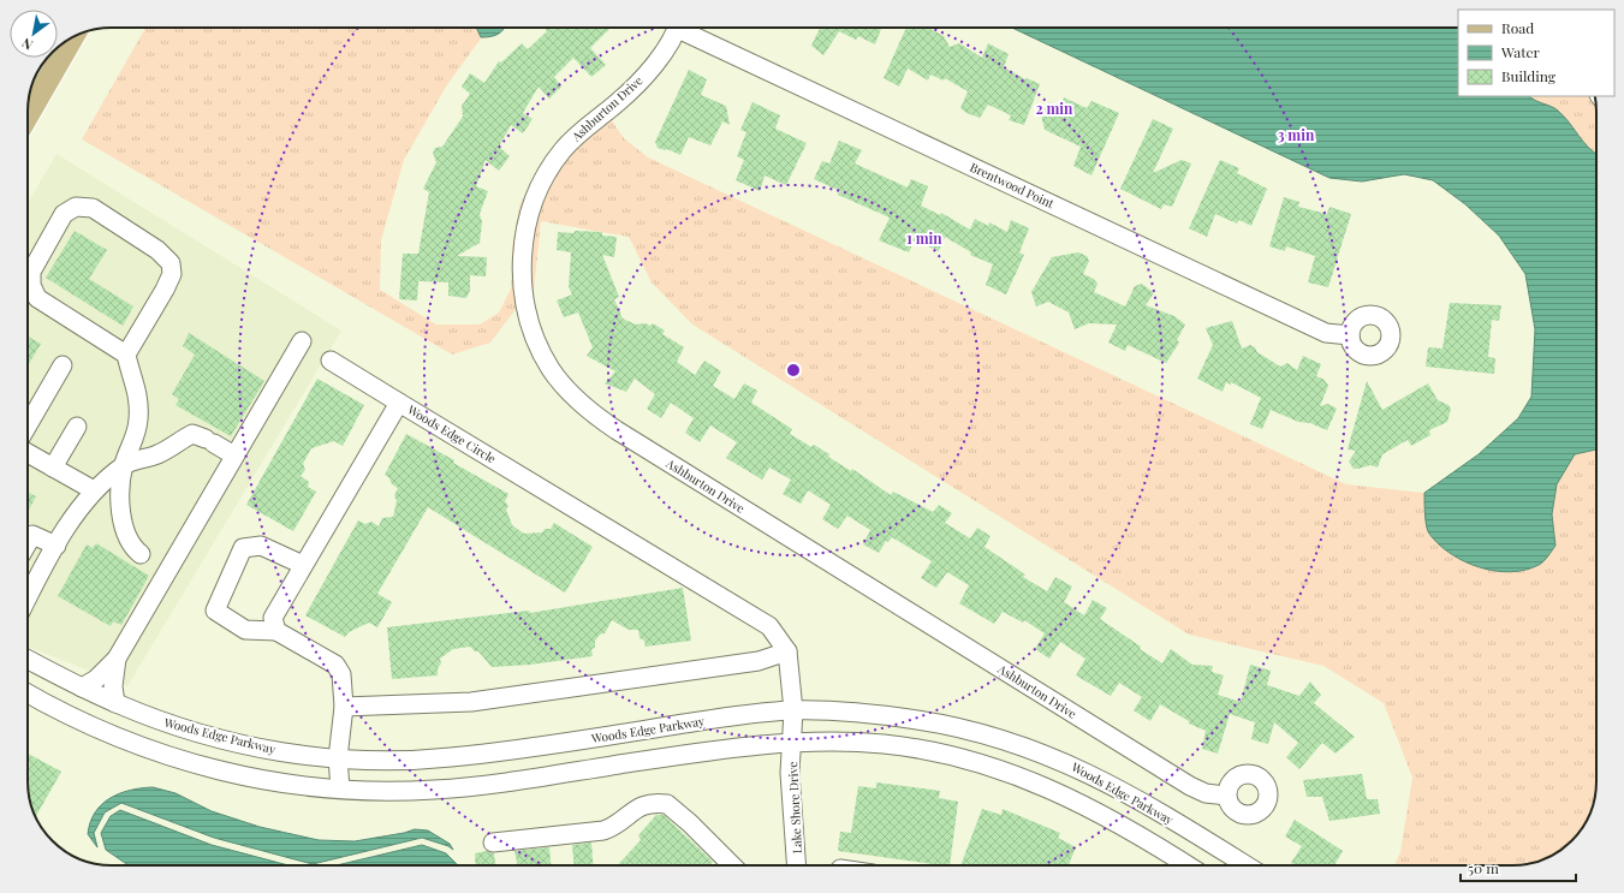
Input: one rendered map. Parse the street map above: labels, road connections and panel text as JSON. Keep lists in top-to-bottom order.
{
  "streets": {
    "street": [
      "Ashburton Drive",
      "Brentwood Point",
      "Woods Edge Circle",
      "Woods Edge Parkway",
      "Lake Shore Drive"
    ]
  },
  "crossings": [
    ["Woods Edge Circle", "Woods Edge Parkway"],
    ["Woods Edge Circle", "Lake Shore Drive"]
  ],
  "legend": ["Road", "Water", "Building"],
  "scale_bar": "50 m",
  "north": "bottom left",
  "rings": ["2 min", "3 min", "1 min"]
}
